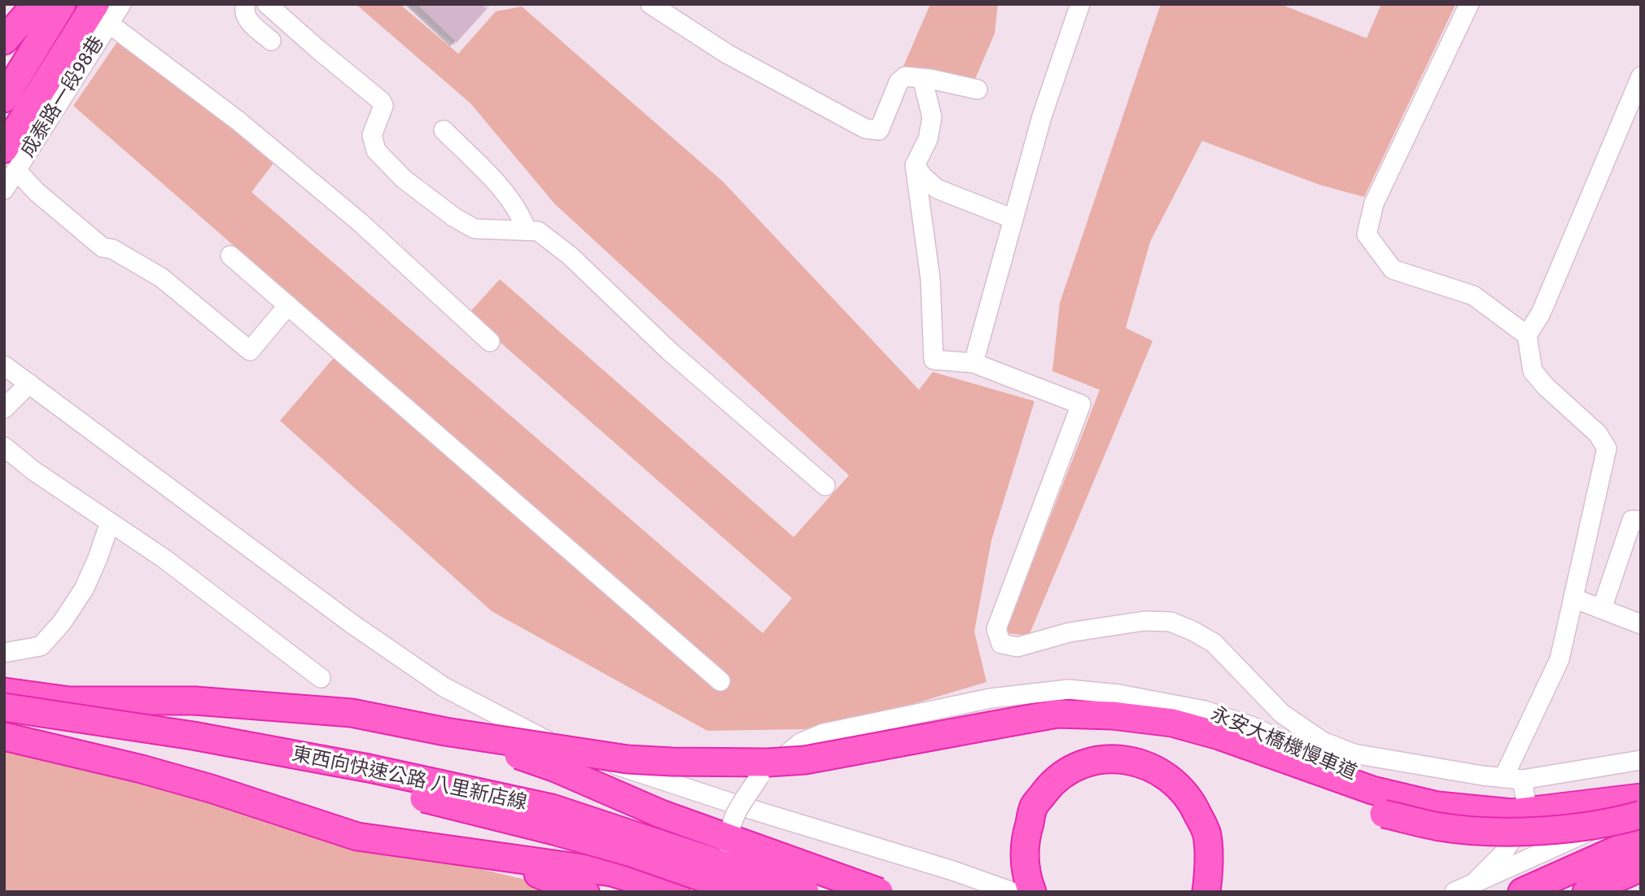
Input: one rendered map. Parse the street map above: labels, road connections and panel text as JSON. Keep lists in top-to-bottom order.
{
  "streets": {
    "highway": ["東西向快速公路 八里新店線"],
    "street": ["成泰路一段98巷", "永安大橋機慢車道"]
  }
}
